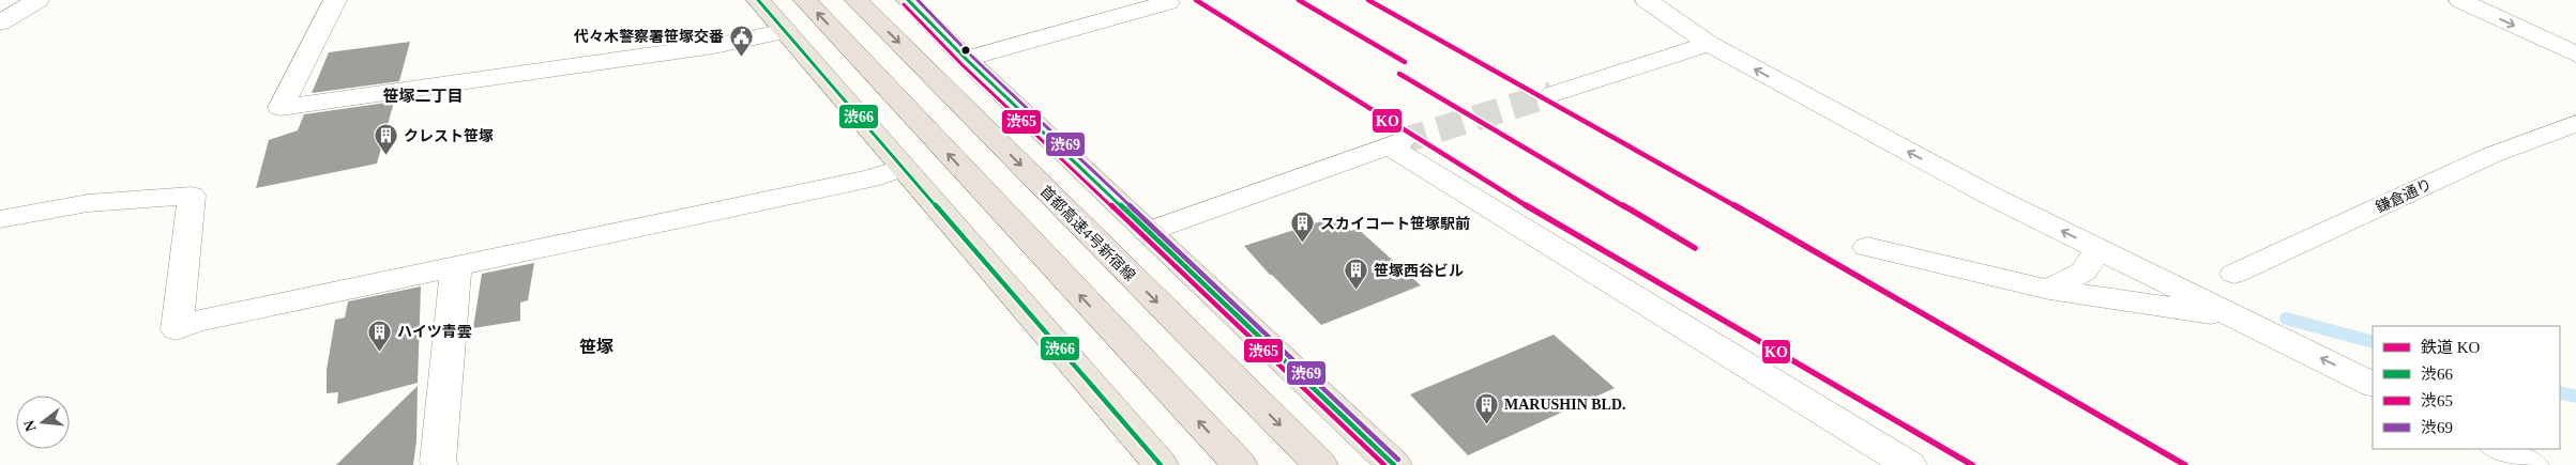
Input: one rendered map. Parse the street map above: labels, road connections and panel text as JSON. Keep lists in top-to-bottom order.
{
  "streets": {
    "highway": ["首都高速4号新宿線"],
    "street": ["鎌倉通り"]
  },
  "districts": ["笹塚二丁目", "笹塚"],
  "places": {
    "public building": ["代々木警察署笹塚交番"],
    "building": [
      "クレスト笹塚",
      "スカイコート笹塚駅前",
      "笹塚西谷ビル",
      "ハイツ青雲",
      "MARUSHIN BLD."
    ]
  },
  "lines": [
    "rail line KO",
    "transit line 渋66",
    "transit line 渋69",
    "transit line 渋65"
  ],
  "legend": [
    "鉄道 KO",
    "渋66",
    "渋65",
    "渋69"
  ],
  "north": "left"
}
